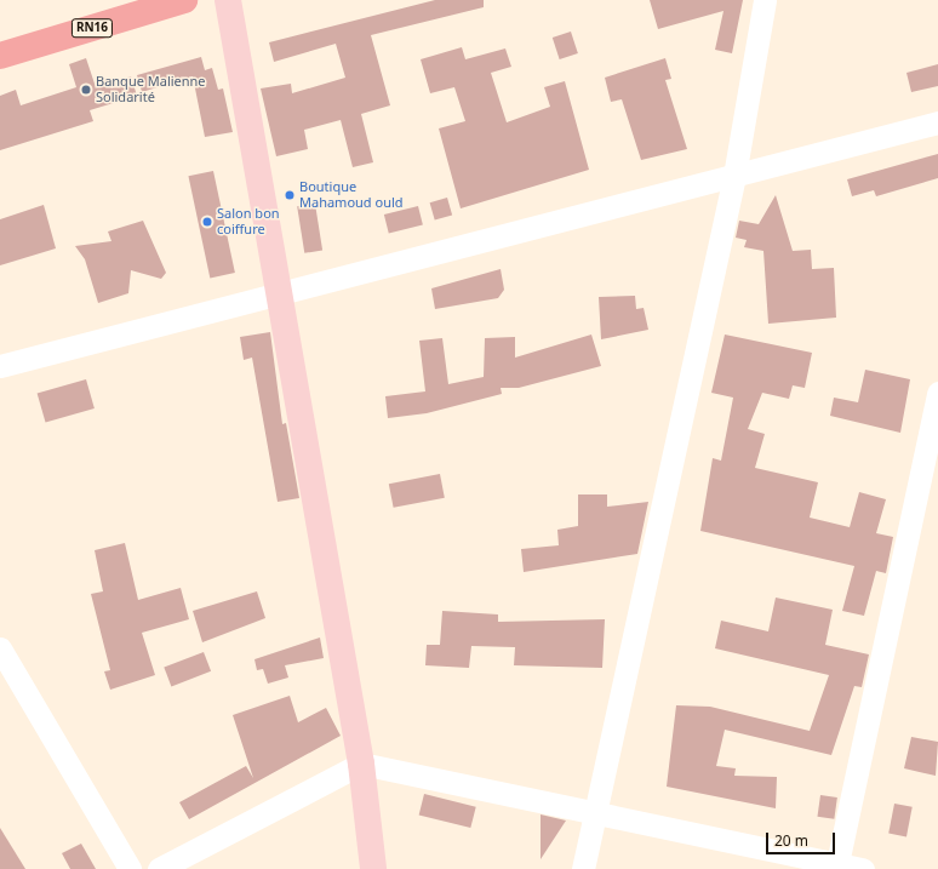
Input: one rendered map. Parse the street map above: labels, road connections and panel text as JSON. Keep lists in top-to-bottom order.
{
  "streets": {
    "main road": ["RN16"]
  },
  "places": ["Banque Malienne Solidarité", "Boutique Mahamoud ould", "Salon bon coiffure"],
  "scale_bar": "20 m"
}
